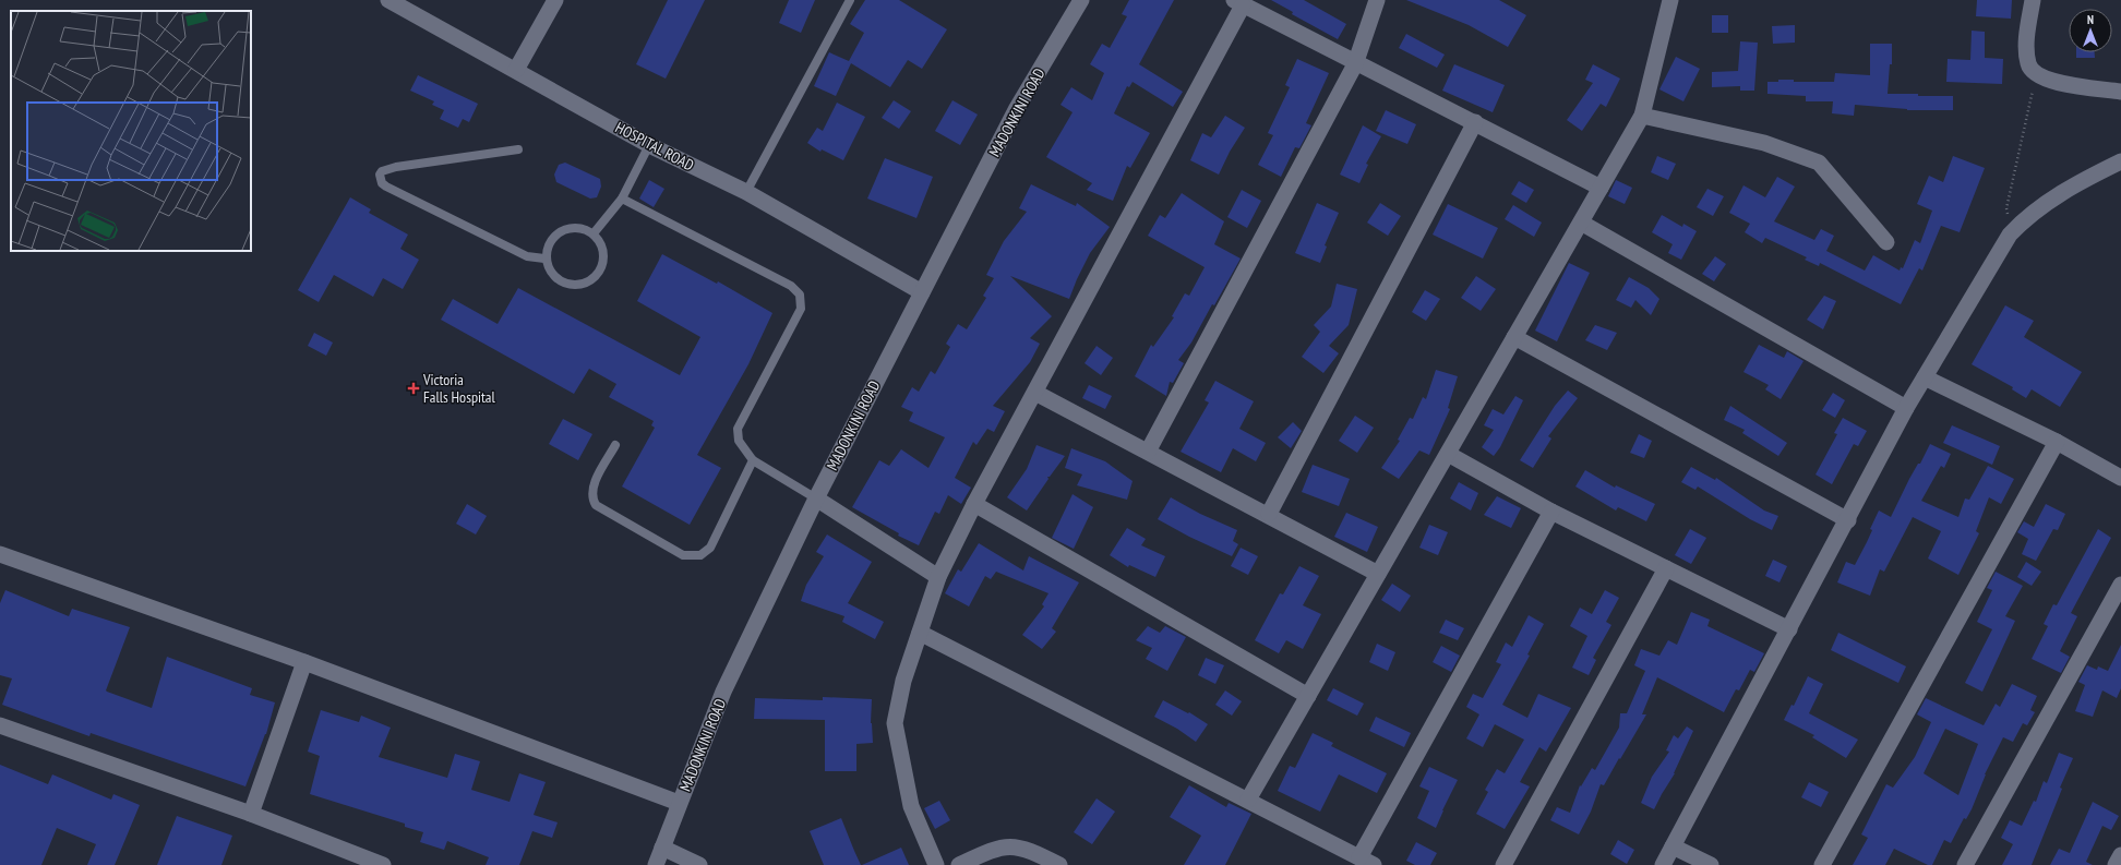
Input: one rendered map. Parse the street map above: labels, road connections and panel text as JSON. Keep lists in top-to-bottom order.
{
  "streets": {
    "street": ["MADONKINI ROAD", "HOSPITAL ROAD"]
  },
  "crossings": [
    ["MADONKINI ROAD", "HOSPITAL ROAD"]
  ],
  "places": {
    "health": ["Victoria Falls Hospital"]
  },
  "north": "top"
}
